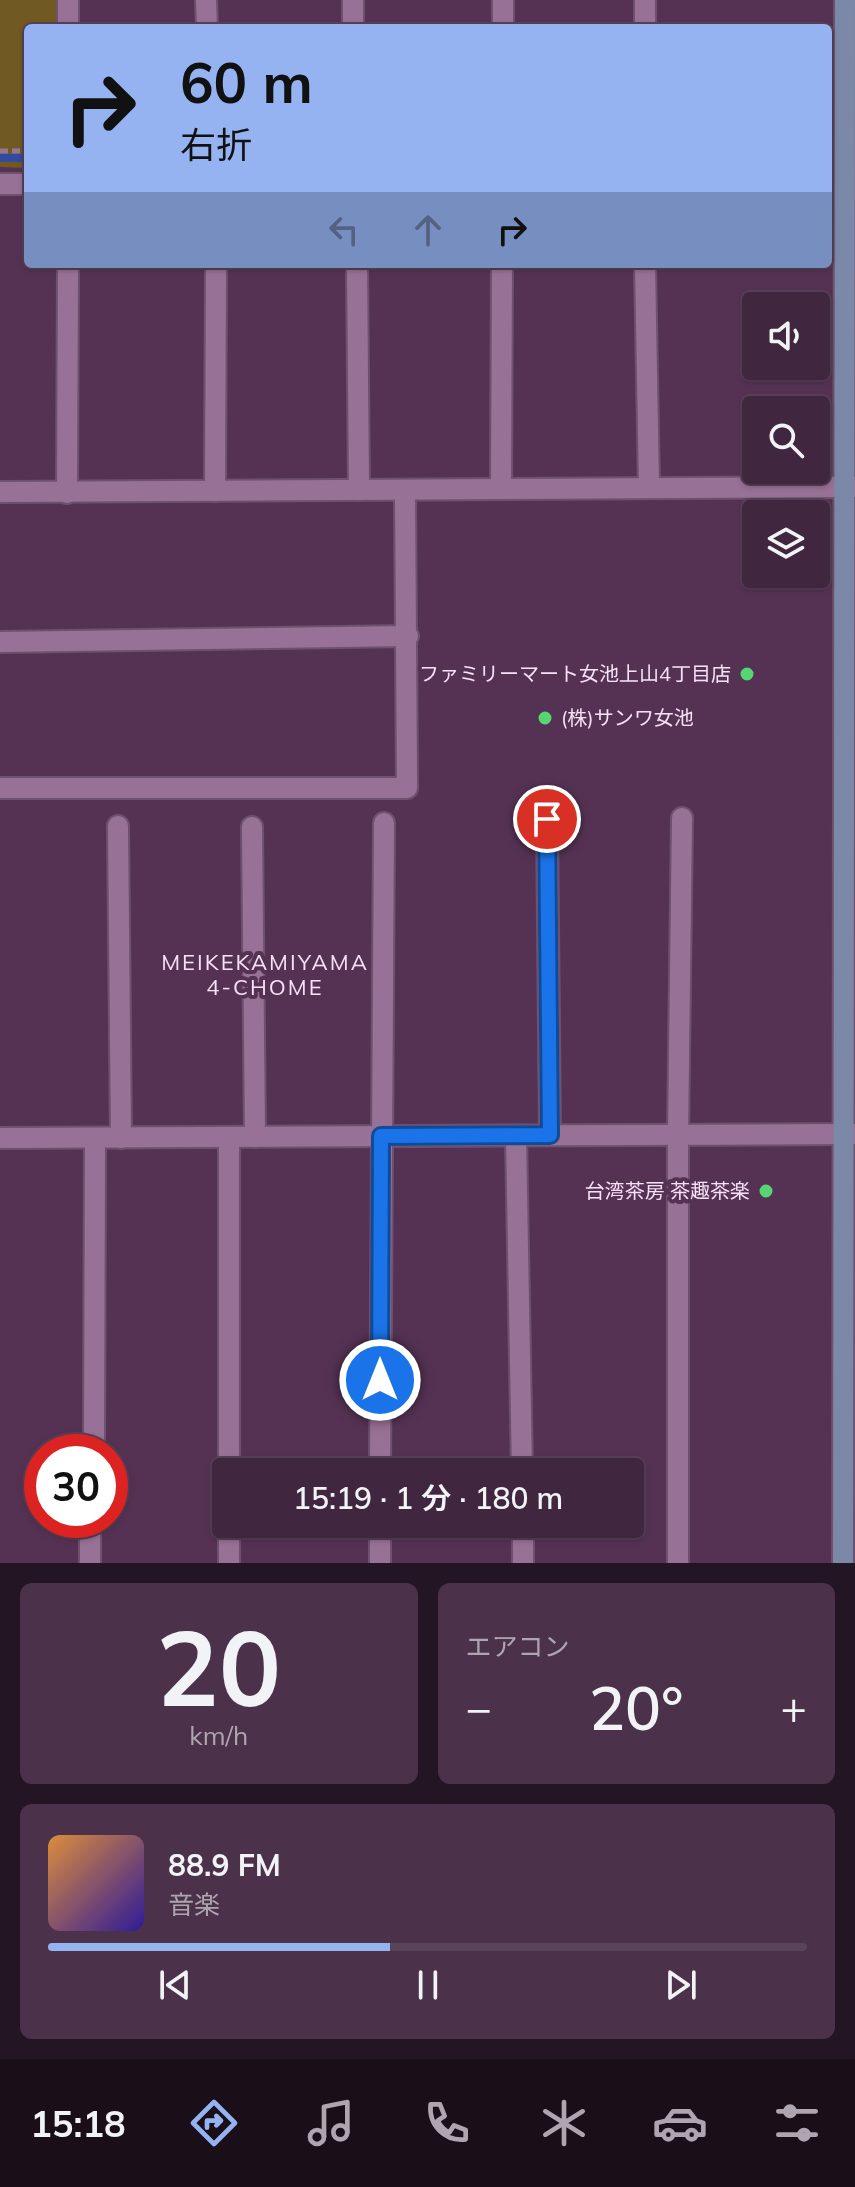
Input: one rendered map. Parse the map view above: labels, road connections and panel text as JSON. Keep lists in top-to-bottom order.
{
  "districts": ["MEIKEKAMIYAMA 4-CHOME"],
  "places": ["ファミリーマート女池上山4丁目店", "(株)サンワ女池", "台湾茶房 茶趣茶楽"],
  "page": {
    "turn": ["60 m", "右折"],
    "limit": "30",
    "trip": "15:19 · 1 分 · 180 m",
    "tile": [
      ["20", "km/h"],
      "エアコン"
    ],
    "heat": ["−", "20°", "+"],
    "song": ["88.9 FM", "音楽"],
    "tabs": "15:18"
  }
}
